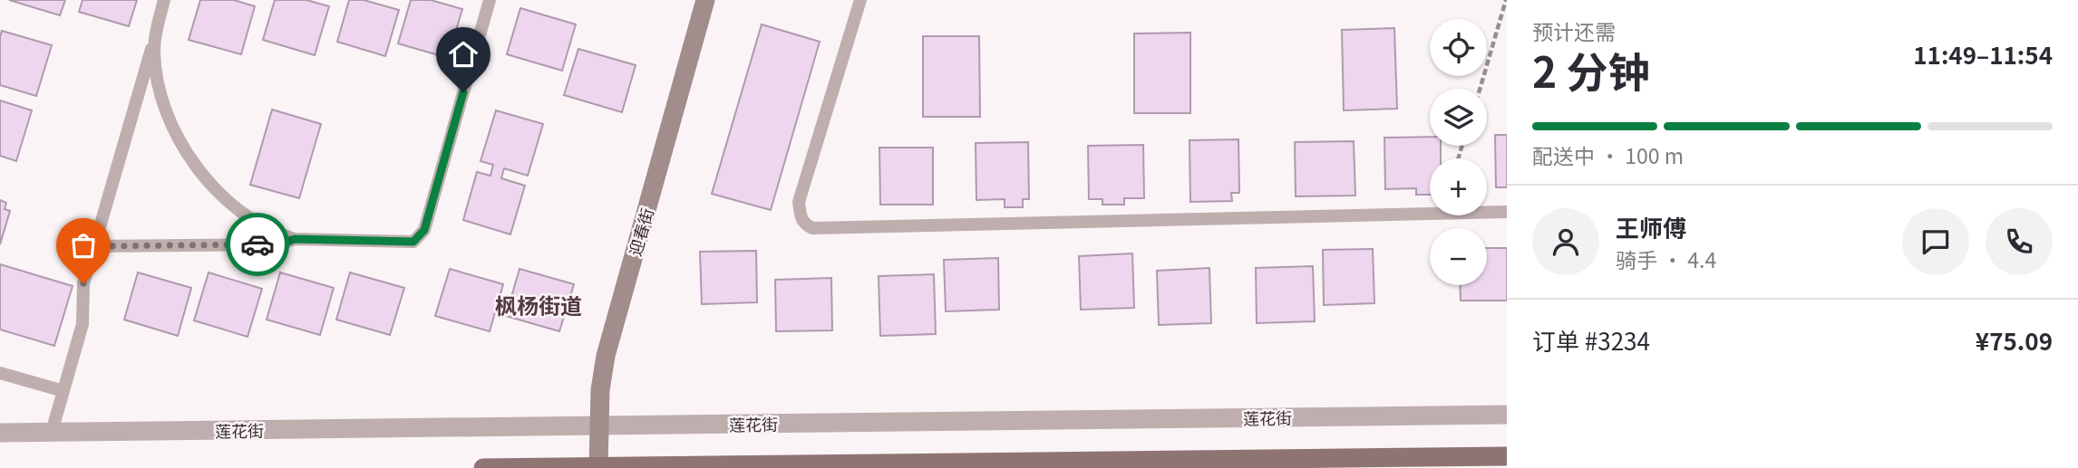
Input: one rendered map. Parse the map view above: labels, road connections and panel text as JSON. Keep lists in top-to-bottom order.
{
  "streets": {
    "street": ["迎春街", "莲花街"]
  },
  "crossings": [
    ["迎春街", "莲花街"]
  ],
  "districts": ["枫杨街道"],
  "page": {
    "heading": ["2 分钟", "预计还需", "11:49–11:54"],
    "panel": [
      "王师傅",
      "骑手 · 4.4",
      "订单 #3234",
      "¥75.09"
    ],
    "map_buttons": ["+", "−"],
    "bar": "配送中 · 100 m"
  }
}
